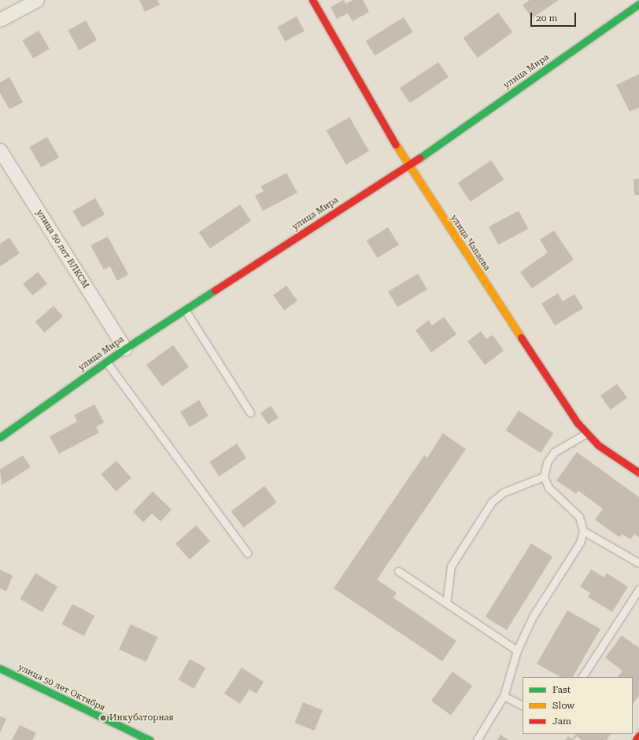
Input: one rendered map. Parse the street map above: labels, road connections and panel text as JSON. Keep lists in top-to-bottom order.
{
  "streets": {
    "street": [
      "улица Мира",
      "улица Чапаева",
      "улица 50 лет ВЛКСМ",
      "улица 50 лет Октября"
    ]
  },
  "crossings": [
    ["улица Мира", "улица Чапаева"],
    ["улица Мира", "улица 50 лет ВЛКСМ"]
  ],
  "places": ["Инкубаторная"],
  "legend": ["Fast", "Slow", "Jam"],
  "scale_bar": "20 m"
}
